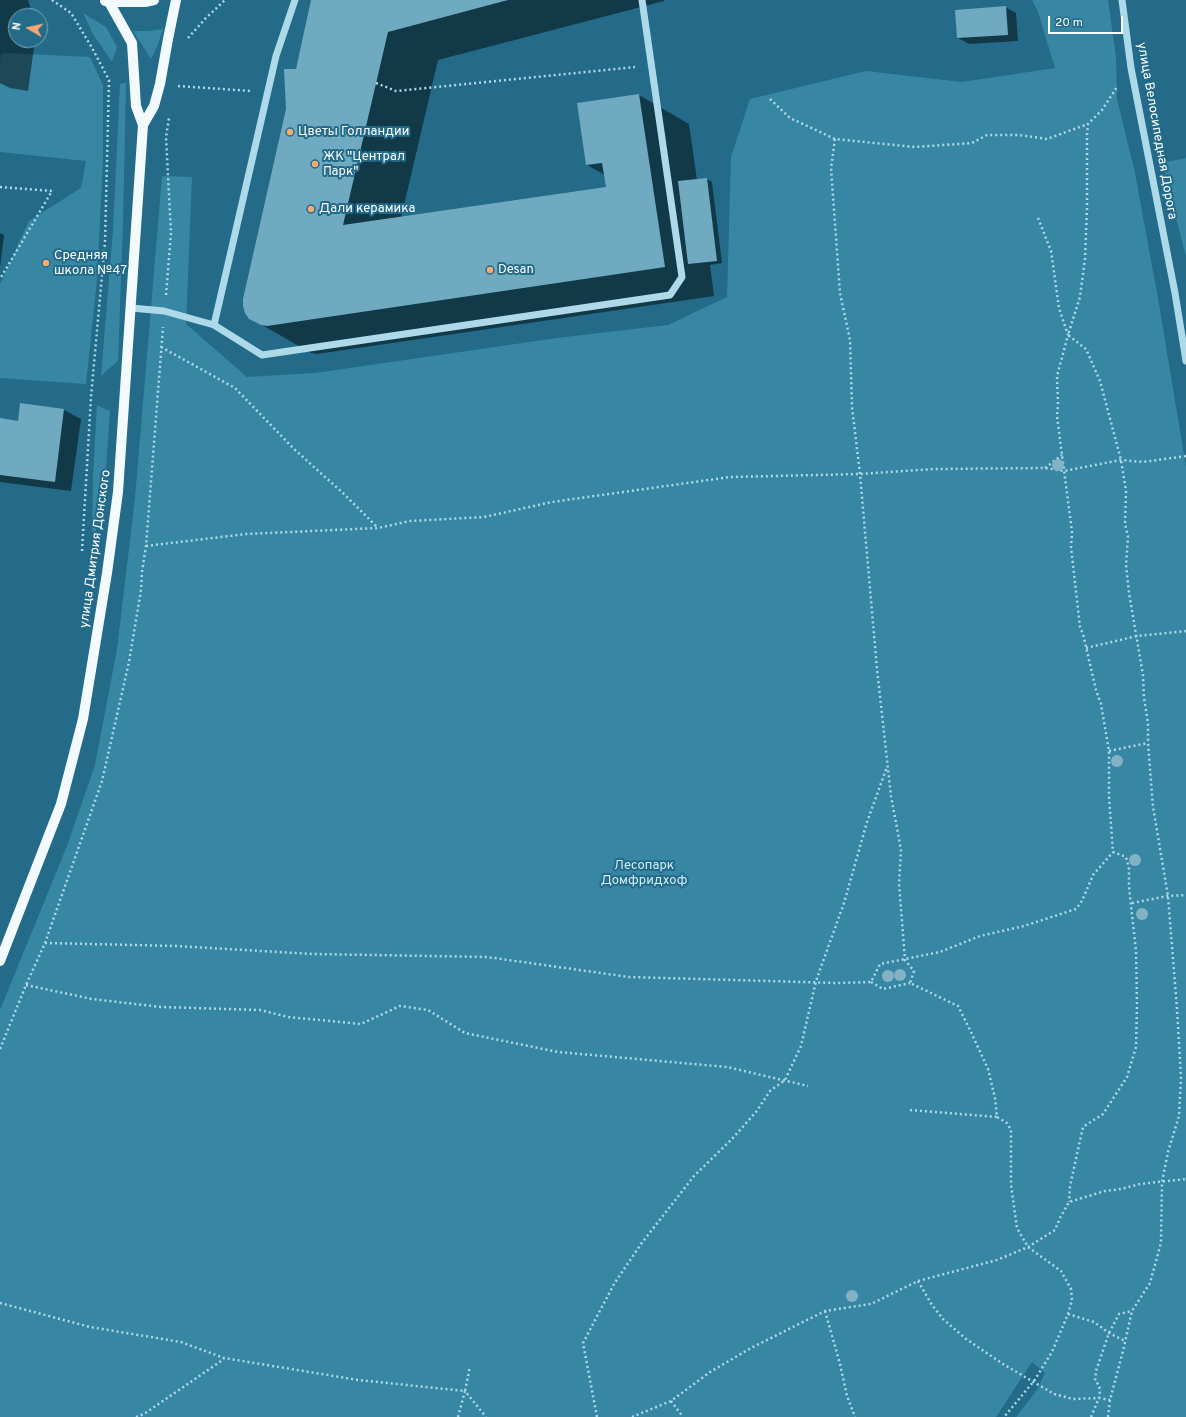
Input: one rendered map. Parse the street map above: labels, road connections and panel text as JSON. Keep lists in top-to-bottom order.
{
  "streets": {
    "main road": ["улица Дмитрия Донского"],
    "street": ["улица Велосипедная Дорога"]
  },
  "parks": ["Лесопарк Домфридхоф"],
  "places": [
    "Цветы Голландии",
    "ЖК \"Централ Парк\"",
    "Дали керамика",
    "Средняя школа №47",
    "Desan"
  ],
  "scale_bar": "20 m",
  "north": "left"
}
